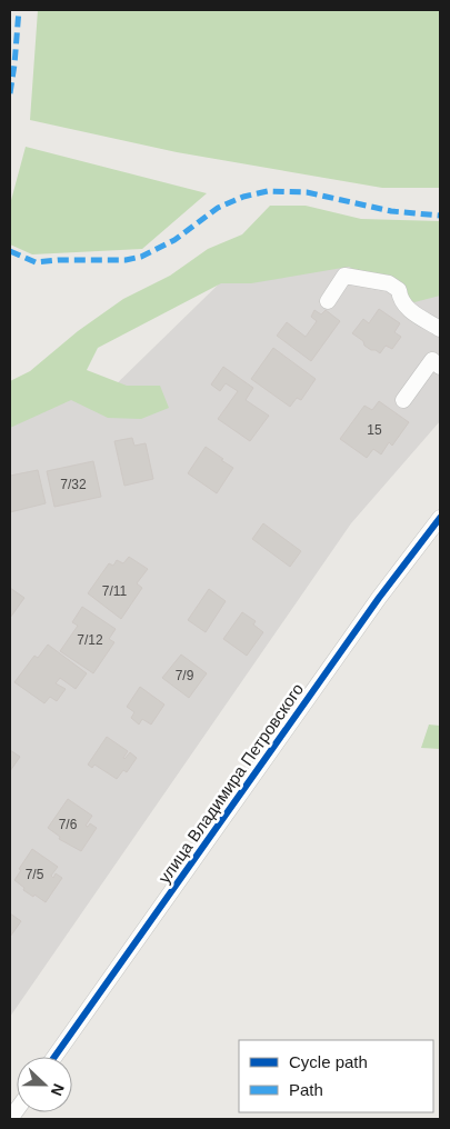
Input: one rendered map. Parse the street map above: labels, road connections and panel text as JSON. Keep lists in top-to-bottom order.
{
  "streets": {
    "street": ["улица Владимира Петровского"]
  },
  "house_numbers": [
    "15",
    "7/32",
    "7/11",
    "7/12",
    "7/9",
    "7/6",
    "7/5"
  ],
  "legend": ["Cycle path", "Path"],
  "north": "right"
}
